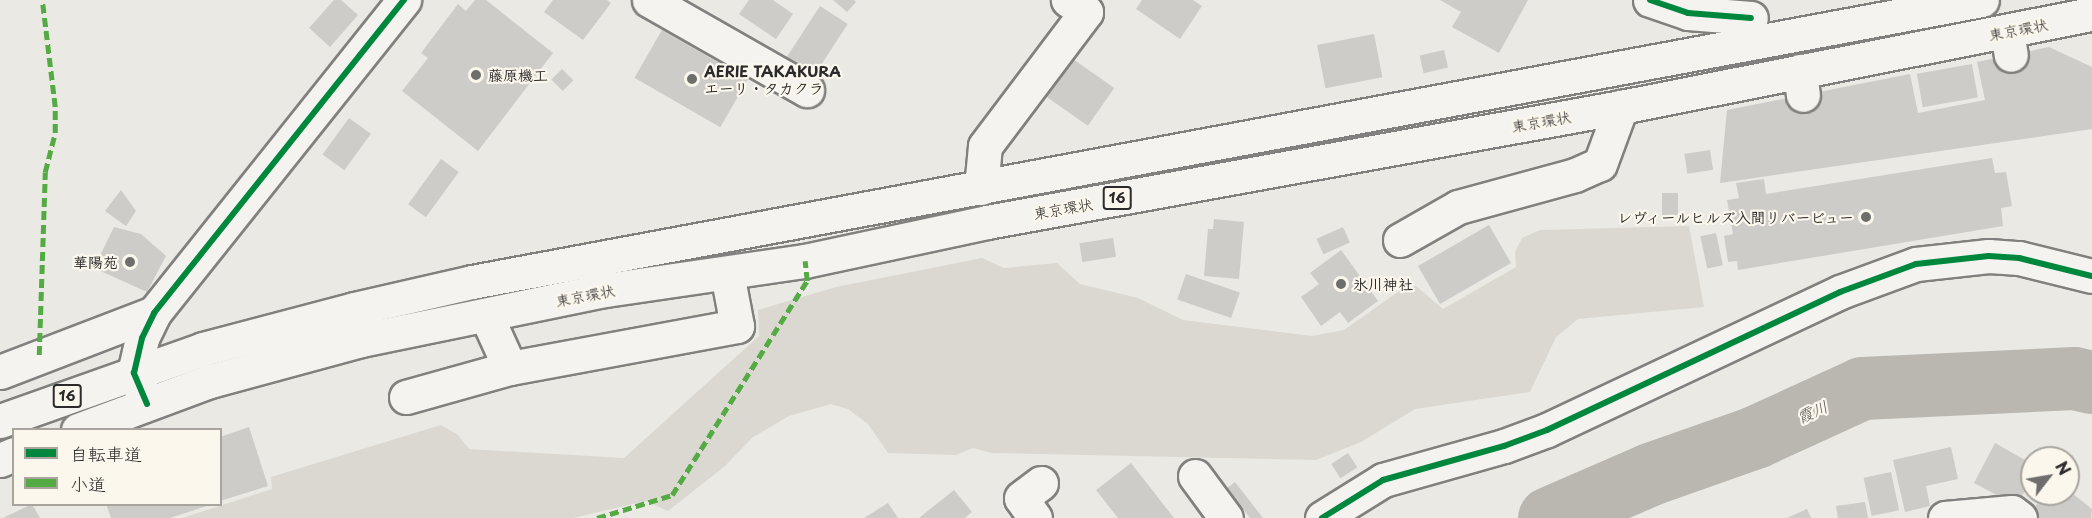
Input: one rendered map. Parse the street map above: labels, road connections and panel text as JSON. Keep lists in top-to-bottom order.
{
  "streets": {
    "main road": ["東京環状", "16"]
  },
  "water": ["霞川"],
  "places": [
    "藤原機工",
    "AERIE TAKAKURA エーリ・タカクラ",
    "レヴィールヒルズ入間リバービュー",
    "華陽苑",
    "氷川神社"
  ],
  "legend": ["自転車道", "小道"],
  "north": "top right"
}
